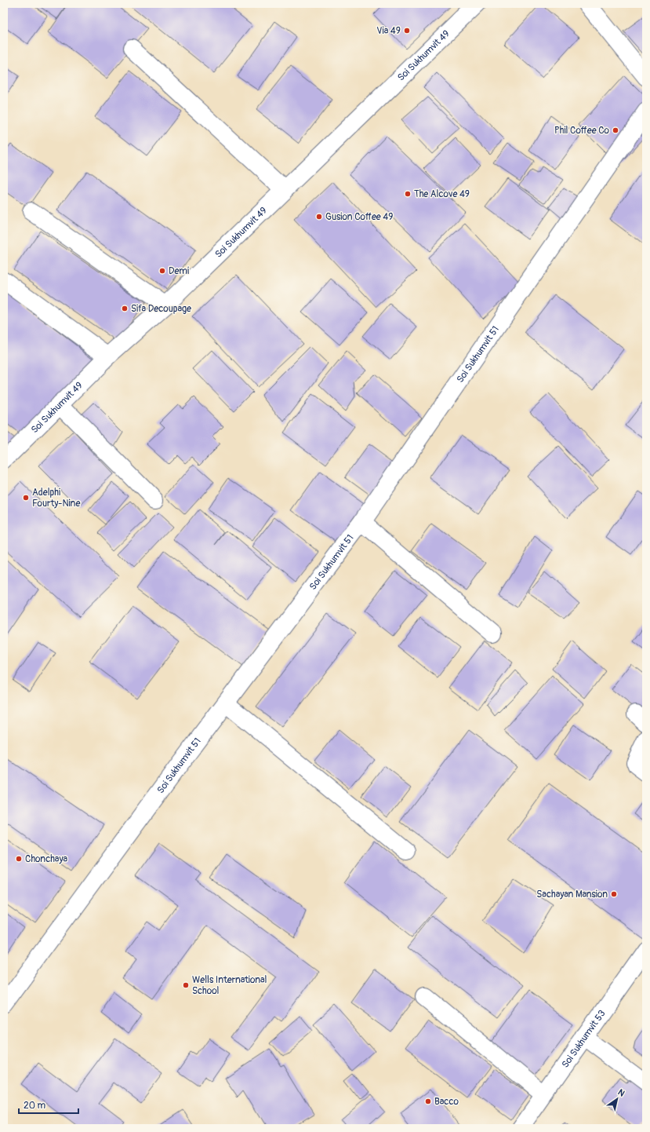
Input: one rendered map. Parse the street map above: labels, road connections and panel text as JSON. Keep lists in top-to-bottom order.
{
  "streets": {
    "street": ["Soi Sukhumvit 49", "Soi Sukhumvit 51", "Soi Sukhumvit 53"]
  },
  "places": [
    "Via 49",
    "Phil Coffee Co",
    "The Alcove 49",
    "Gusion Coffee 49",
    "Demi",
    "Sifa Decoupage",
    "Adelphi Fourty-Nine",
    "Chonchaya",
    "Sachayan Mansion",
    "Wells International School",
    "Bacco"
  ],
  "scale_bar": "20 m",
  "north": "top right"
}
